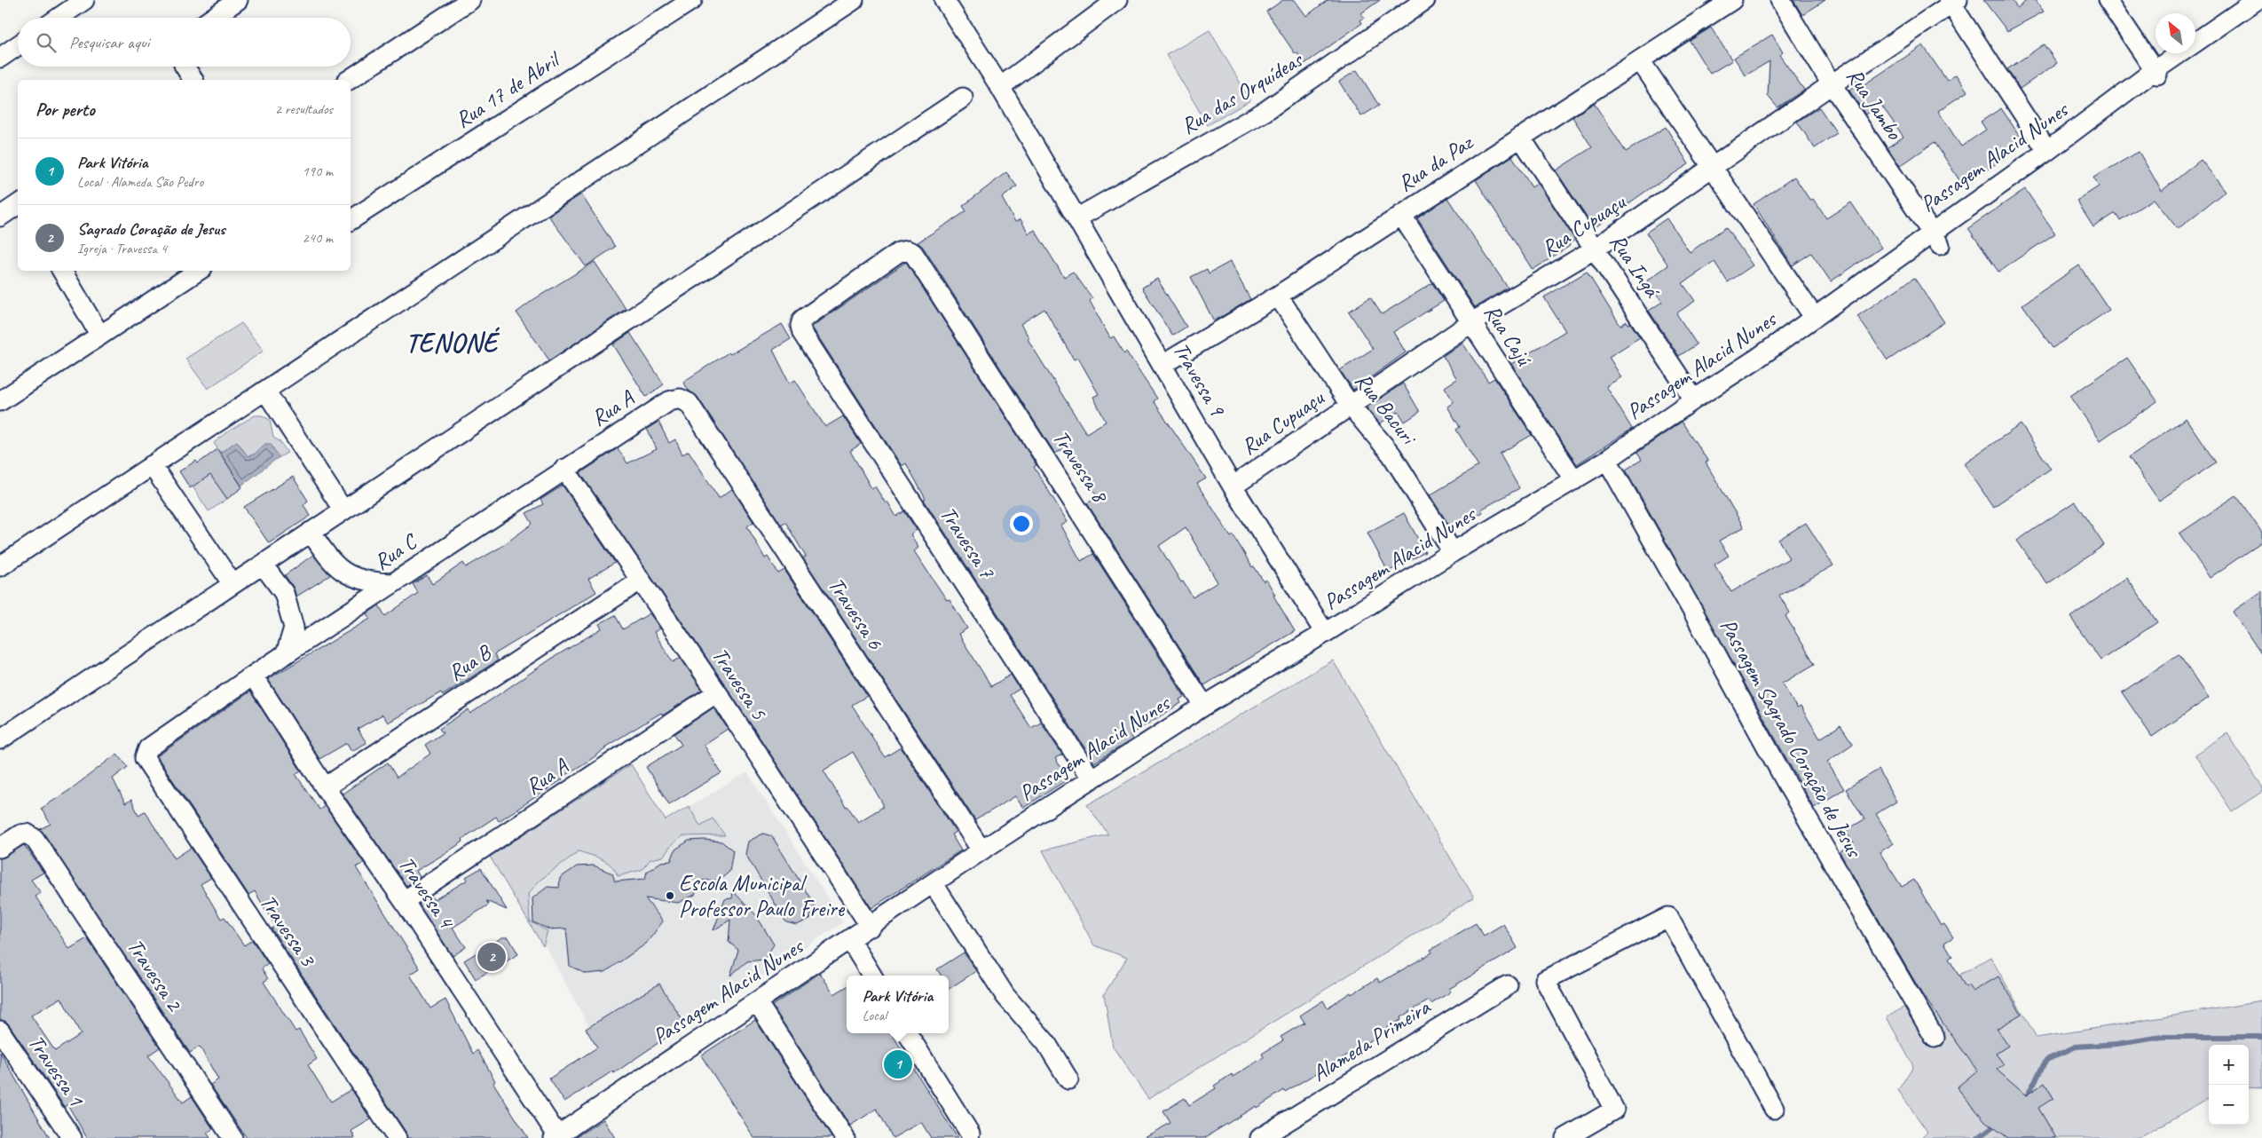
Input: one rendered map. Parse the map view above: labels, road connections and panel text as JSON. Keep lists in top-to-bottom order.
{
  "streets": {
    "street": [
      "Rua 17 de Abril",
      "Rua das Orquídeas",
      "Rua Jambo",
      "Passagem Alacid Nunes",
      "Rua da Paz",
      "Rua Cupuaçu",
      "Rua Ingá",
      "Rua Cajú",
      "Travessa 9",
      "Rua A",
      "Rua Bacuri",
      "Travessa 8",
      "Travessa 7",
      "Rua C",
      "Travessa 6",
      "Rua B",
      "Travessa 5",
      "Passagem Sagrado Coração de Jesus",
      "Travessa 4",
      "Travessa 3",
      "Travessa 2",
      "Alameda Primeira",
      "Travessa 1"
    ]
  },
  "crossings": [
    ["Rua das Orquídeas", "Travessa 9"],
    ["Rua Jambo", "Passagem Alacid Nunes"],
    ["Rua Jambo", "Rua Cupuaçu"],
    ["Passagem Alacid Nunes", "Rua Ingá"],
    ["Passagem Alacid Nunes", "Rua Cajú"],
    ["Passagem Alacid Nunes", "Travessa 9"],
    ["Passagem Alacid Nunes", "Rua Bacuri"],
    ["Passagem Alacid Nunes", "Travessa 8"],
    ["Passagem Alacid Nunes", "Travessa 7"],
    ["Passagem Alacid Nunes", "Travessa 6"],
    ["Passagem Alacid Nunes", "Travessa 5"],
    ["Passagem Alacid Nunes", "Passagem Sagrado Coração de Jesus"],
    ["Passagem Alacid Nunes", "Travessa 4"],
    ["Rua da Paz", "Rua Ingá"],
    ["Rua da Paz", "Rua Cajú"],
    ["Rua da Paz", "Travessa 9"],
    ["Rua da Paz", "Rua Bacuri"],
    ["Rua Cupuaçu", "Rua Ingá"],
    ["Rua Cupuaçu", "Rua Cajú"],
    ["Rua Cupuaçu", "Travessa 9"],
    ["Rua Cupuaçu", "Rua Bacuri"],
    ["Rua A", "Rua C"],
    ["Rua A", "Travessa 6"],
    ["Rua A", "Travessa 5"],
    ["Rua A", "Travessa 4"],
    ["Travessa 8", "Travessa 7"],
    ["Rua C", "Travessa 5"],
    ["Rua C", "Travessa 4"],
    ["Rua C", "Travessa 3"],
    ["Rua B", "Travessa 5"],
    ["Rua B", "Travessa 4"]
  ],
  "districts": ["TENONÉ"],
  "places": ["Escola Municipal Professor Paulo Freire"],
  "north": "top left",
  "page": {
    "search": "Pesquisar aqui",
    "heading": ["Por perto", "2 resultados"],
    "list": [
      {
        "mark": "1",
        "name": "Park Vitória",
        "note": "Local · Alameda São Pedro",
        "value": "190 m"
      },
      {
        "mark": "2",
        "name": "Sagrado Coração de Jesus",
        "note": "Igreja · Travessa 4",
        "value": "240 m"
      }
    ],
    "pins": ["2", "1"],
    "popup": ["Park Vitória", "Local"],
    "map_buttons": ["+", "−"]
  }
}
